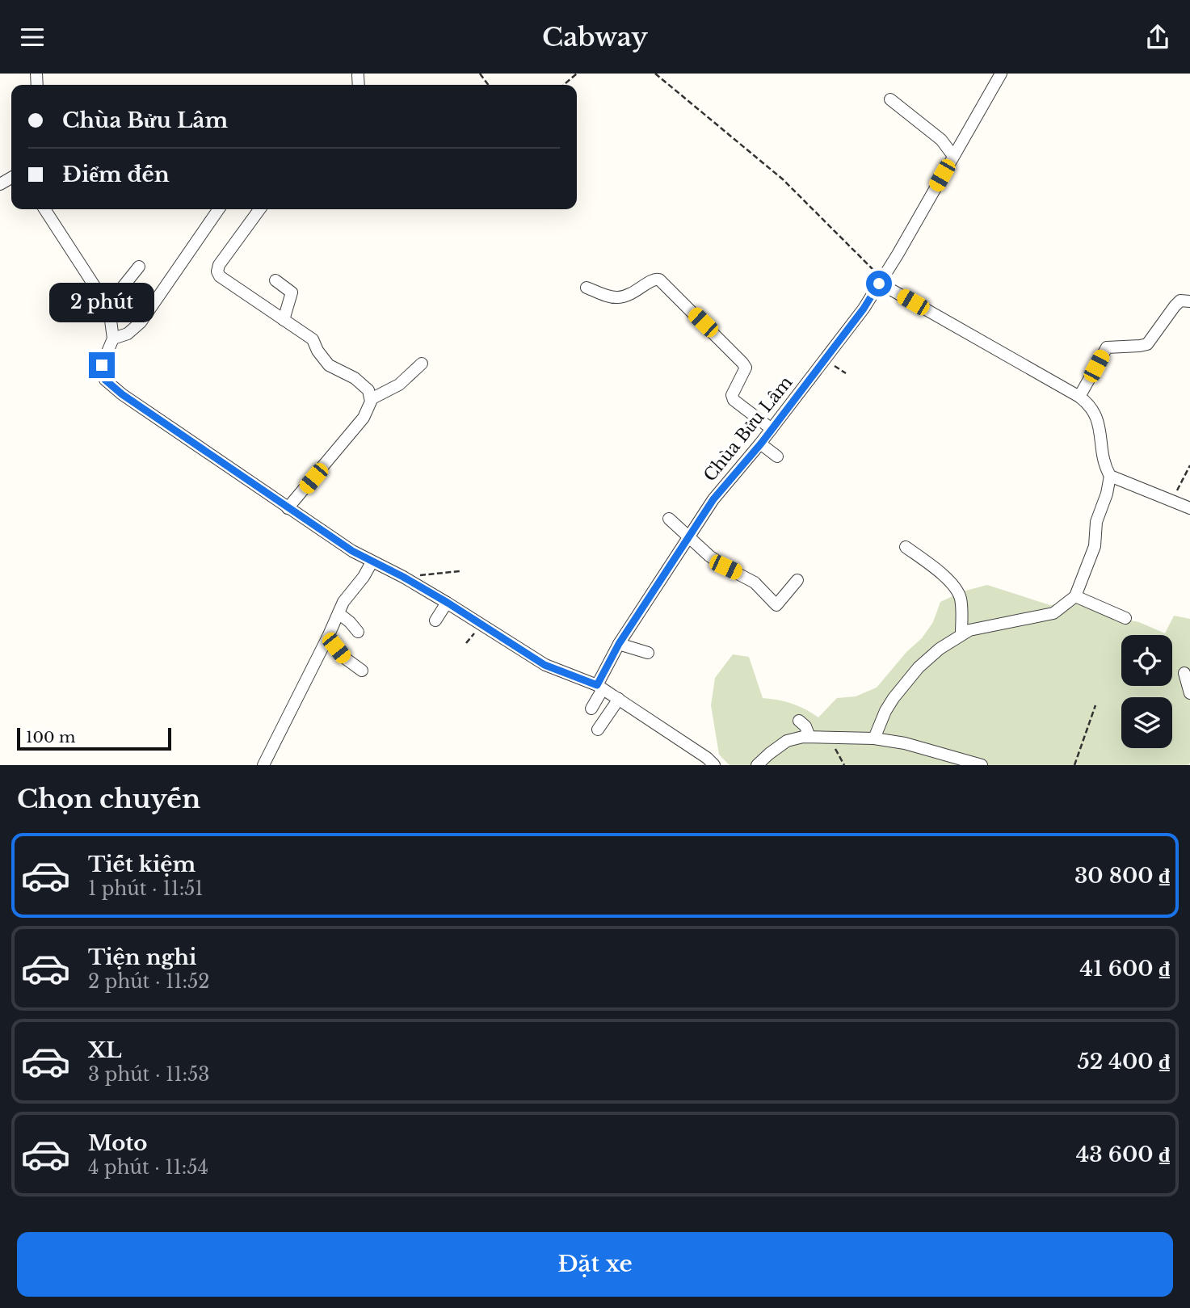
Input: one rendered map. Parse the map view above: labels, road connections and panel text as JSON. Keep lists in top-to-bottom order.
{
  "streets": {
    "street": ["Chùa Bửu Lâm"]
  },
  "scale_bar": "100 m",
  "page": {
    "header": "Cabway",
    "banner": ["Chùa Bửu Lâm", "Điểm đến"],
    "bubble": "2 phút",
    "scale": "100 m",
    "heading": "Chọn chuyến",
    "list": [
      {
        "name": "Tiết kiệm",
        "note": "1 phút · 11:51",
        "value": "30 800 ₫"
      },
      {
        "name": "Tiện nghi",
        "note": "2 phút · 11:52",
        "value": "41 600 ₫"
      },
      {
        "name": "XL",
        "note": "3 phút · 11:53",
        "value": "52 400 ₫"
      },
      {
        "name": "Moto",
        "note": "4 phút · 11:54",
        "value": "43 600 ₫"
      }
    ],
    "buttons": "Đặt xe"
  }
}
